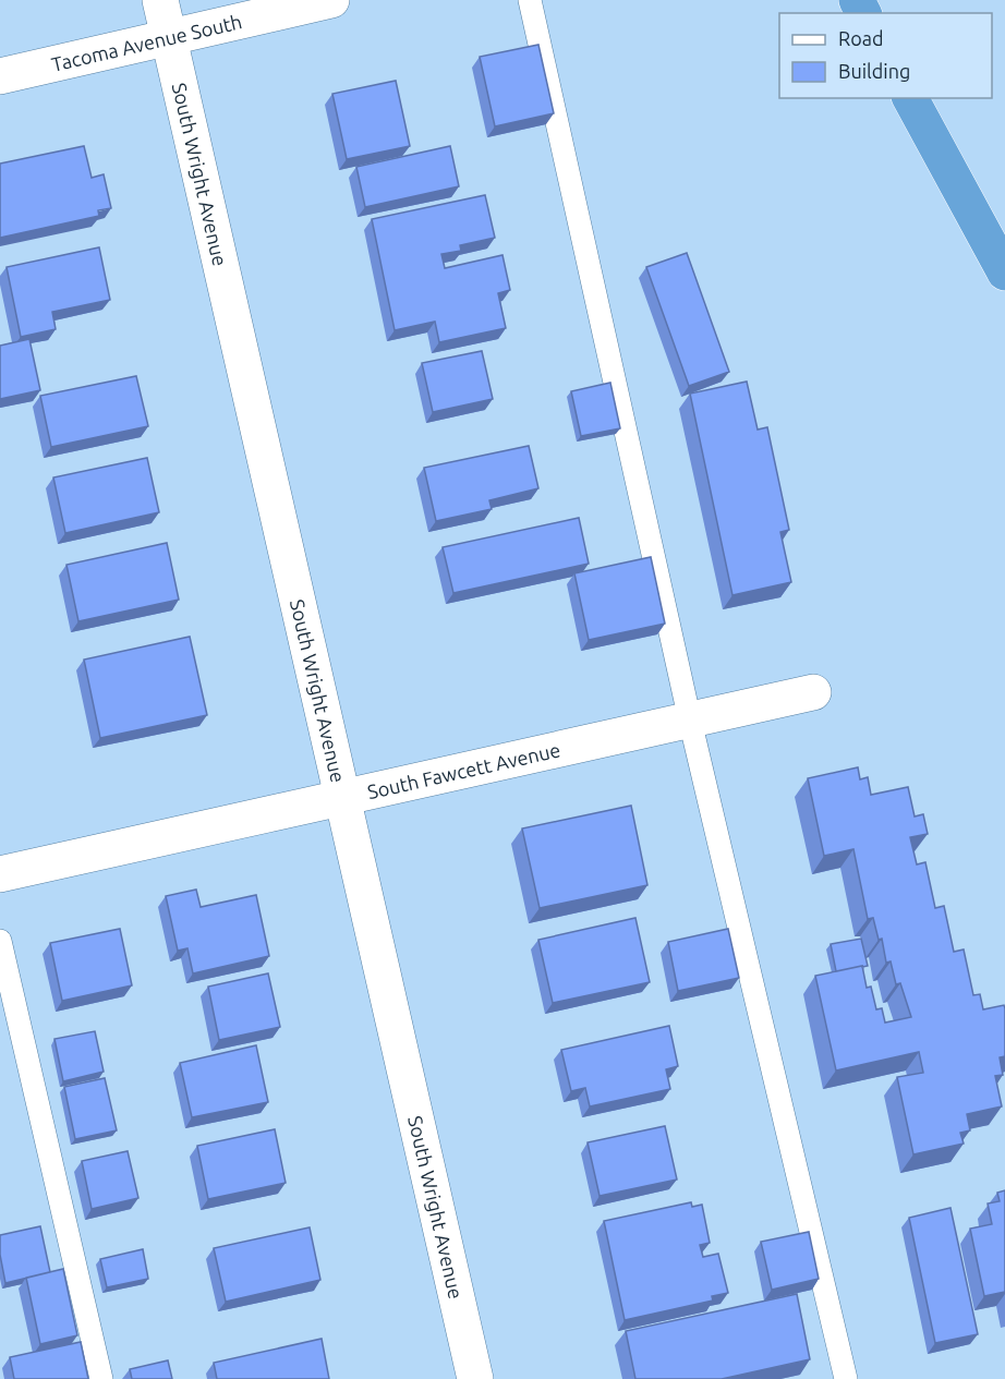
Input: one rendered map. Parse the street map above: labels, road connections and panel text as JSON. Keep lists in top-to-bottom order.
{
  "streets": {
    "street": ["Tacoma Avenue South", "South Wright Avenue", "South Fawcett Avenue"]
  },
  "crossings": [
    ["Tacoma Avenue South", "South Wright Avenue"],
    ["South Wright Avenue", "South Fawcett Avenue"]
  ],
  "legend": ["Road", "Building"]
}
